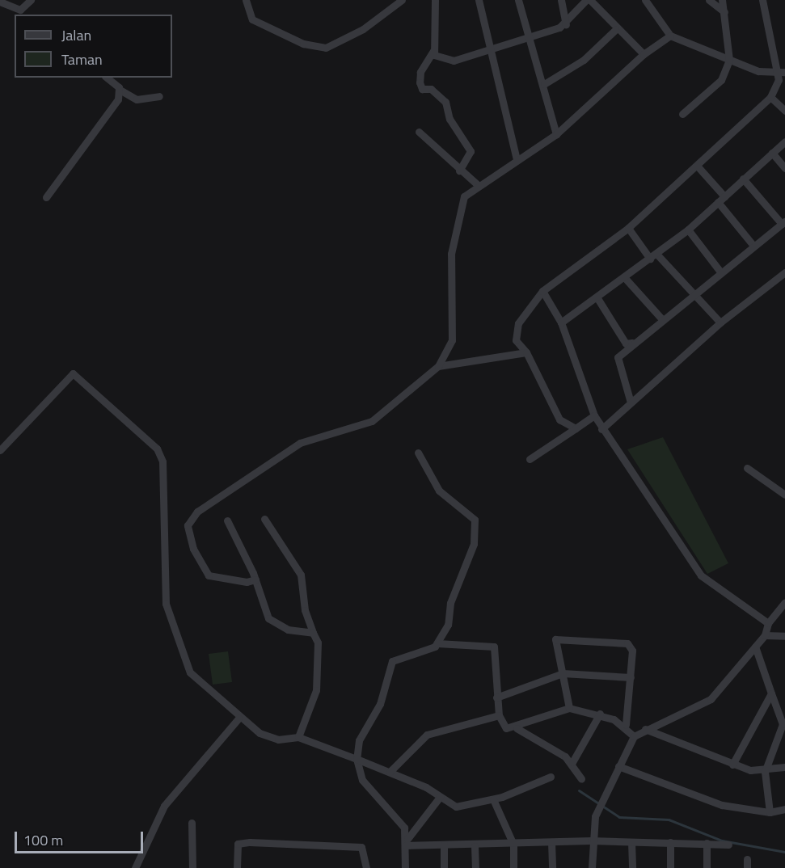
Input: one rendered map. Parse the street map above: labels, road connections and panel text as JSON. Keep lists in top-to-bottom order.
{
  "legend": ["Jalan", "Taman"],
  "scale_bar": "100 m"
}
